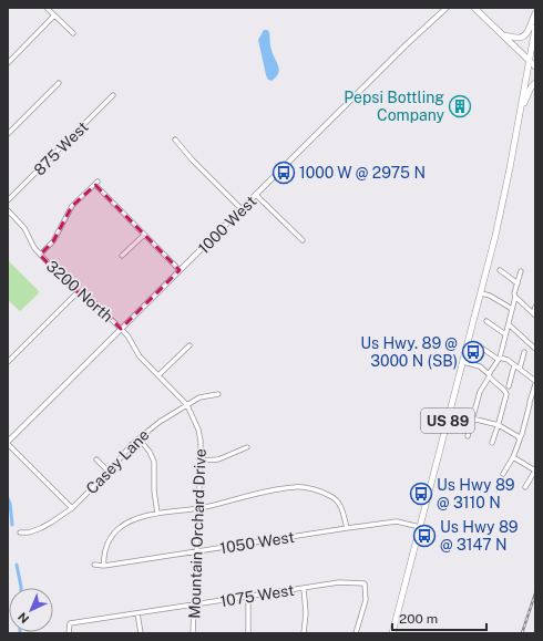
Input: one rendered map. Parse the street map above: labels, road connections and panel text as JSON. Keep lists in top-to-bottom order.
{
  "streets": {
    "main road": ["US 89"],
    "street": [
      "875 West",
      "1000 West",
      "3200 North",
      "Casey Lane",
      "Mountain Orchard Drive",
      "1050 West",
      "1075 West"
    ]
  },
  "crossings": [
    ["1000 West", "3200 North"],
    ["1000 West", "Mountain Orchard Drive"],
    ["3200 North", "Mountain Orchard Drive"],
    ["US 89", "1050 West"],
    ["Casey Lane", "Mountain Orchard Drive"],
    ["Mountain Orchard Drive", "1050 West"],
    ["Mountain Orchard Drive", "1075 West"]
  ],
  "places": {
    "building": ["Pepsi Bottling Company"],
    "bus stop": [
      "1000 W @ 2975 N",
      "Us Hwy. 89 @ 3000 N (SB)",
      "Us Hwy 89 @ 3110 N",
      "Us Hwy 89 @ 3147 N"
    ]
  },
  "scale_bar": "200 m",
  "north": "bottom left"
}
